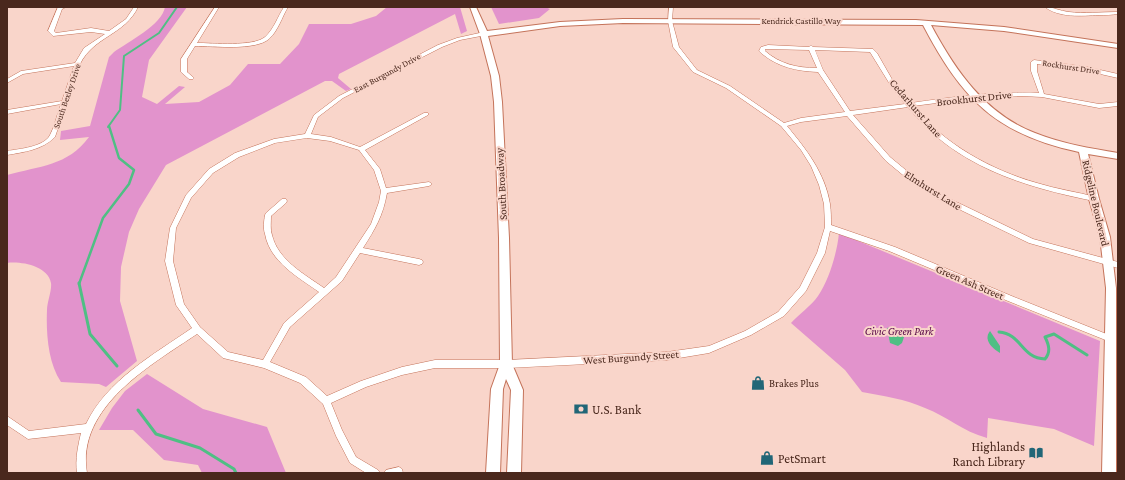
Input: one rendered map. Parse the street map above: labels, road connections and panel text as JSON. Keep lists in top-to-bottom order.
{
  "streets": {
    "main road": ["Kendrick Castillo Way", "South Broadway", "Ridgeline Boulevard"],
    "street": [
      "Rockhurst Drive",
      "East Burgundy Drive",
      "South Bexley Drive",
      "Brookhurst Drive",
      "Cedarhurst Lane",
      "Elmhurst Lane",
      "Green Ash Street",
      "West Burgundy Street"
    ]
  },
  "crossings": [
    ["Kendrick Castillo Way", "East Burgundy Drive"],
    ["Kendrick Castillo Way", "South Broadway"],
    ["Kendrick Castillo Way", "West Burgundy Street"],
    ["Rockhurst Drive", "Brookhurst Drive"],
    ["East Burgundy Drive", "South Broadway"],
    ["Brookhurst Drive", "Cedarhurst Lane"],
    ["Brookhurst Drive", "Elmhurst Lane"],
    ["Brookhurst Drive", "West Burgundy Street"],
    ["Cedarhurst Lane", "Elmhurst Lane"],
    ["Cedarhurst Lane", "Ridgeline Boulevard"],
    ["South Broadway", "West Burgundy Street"],
    ["Elmhurst Lane", "Ridgeline Boulevard"],
    ["Ridgeline Boulevard", "Green Ash Street"],
    ["Green Ash Street", "West Burgundy Street"]
  ],
  "parks": ["Civic Green Park"],
  "places": {
    "shop": ["Brakes Plus", "PetSmart"],
    "bank": ["U.S. Bank"],
    "library": ["Highlands Ranch Library"]
  }
}
